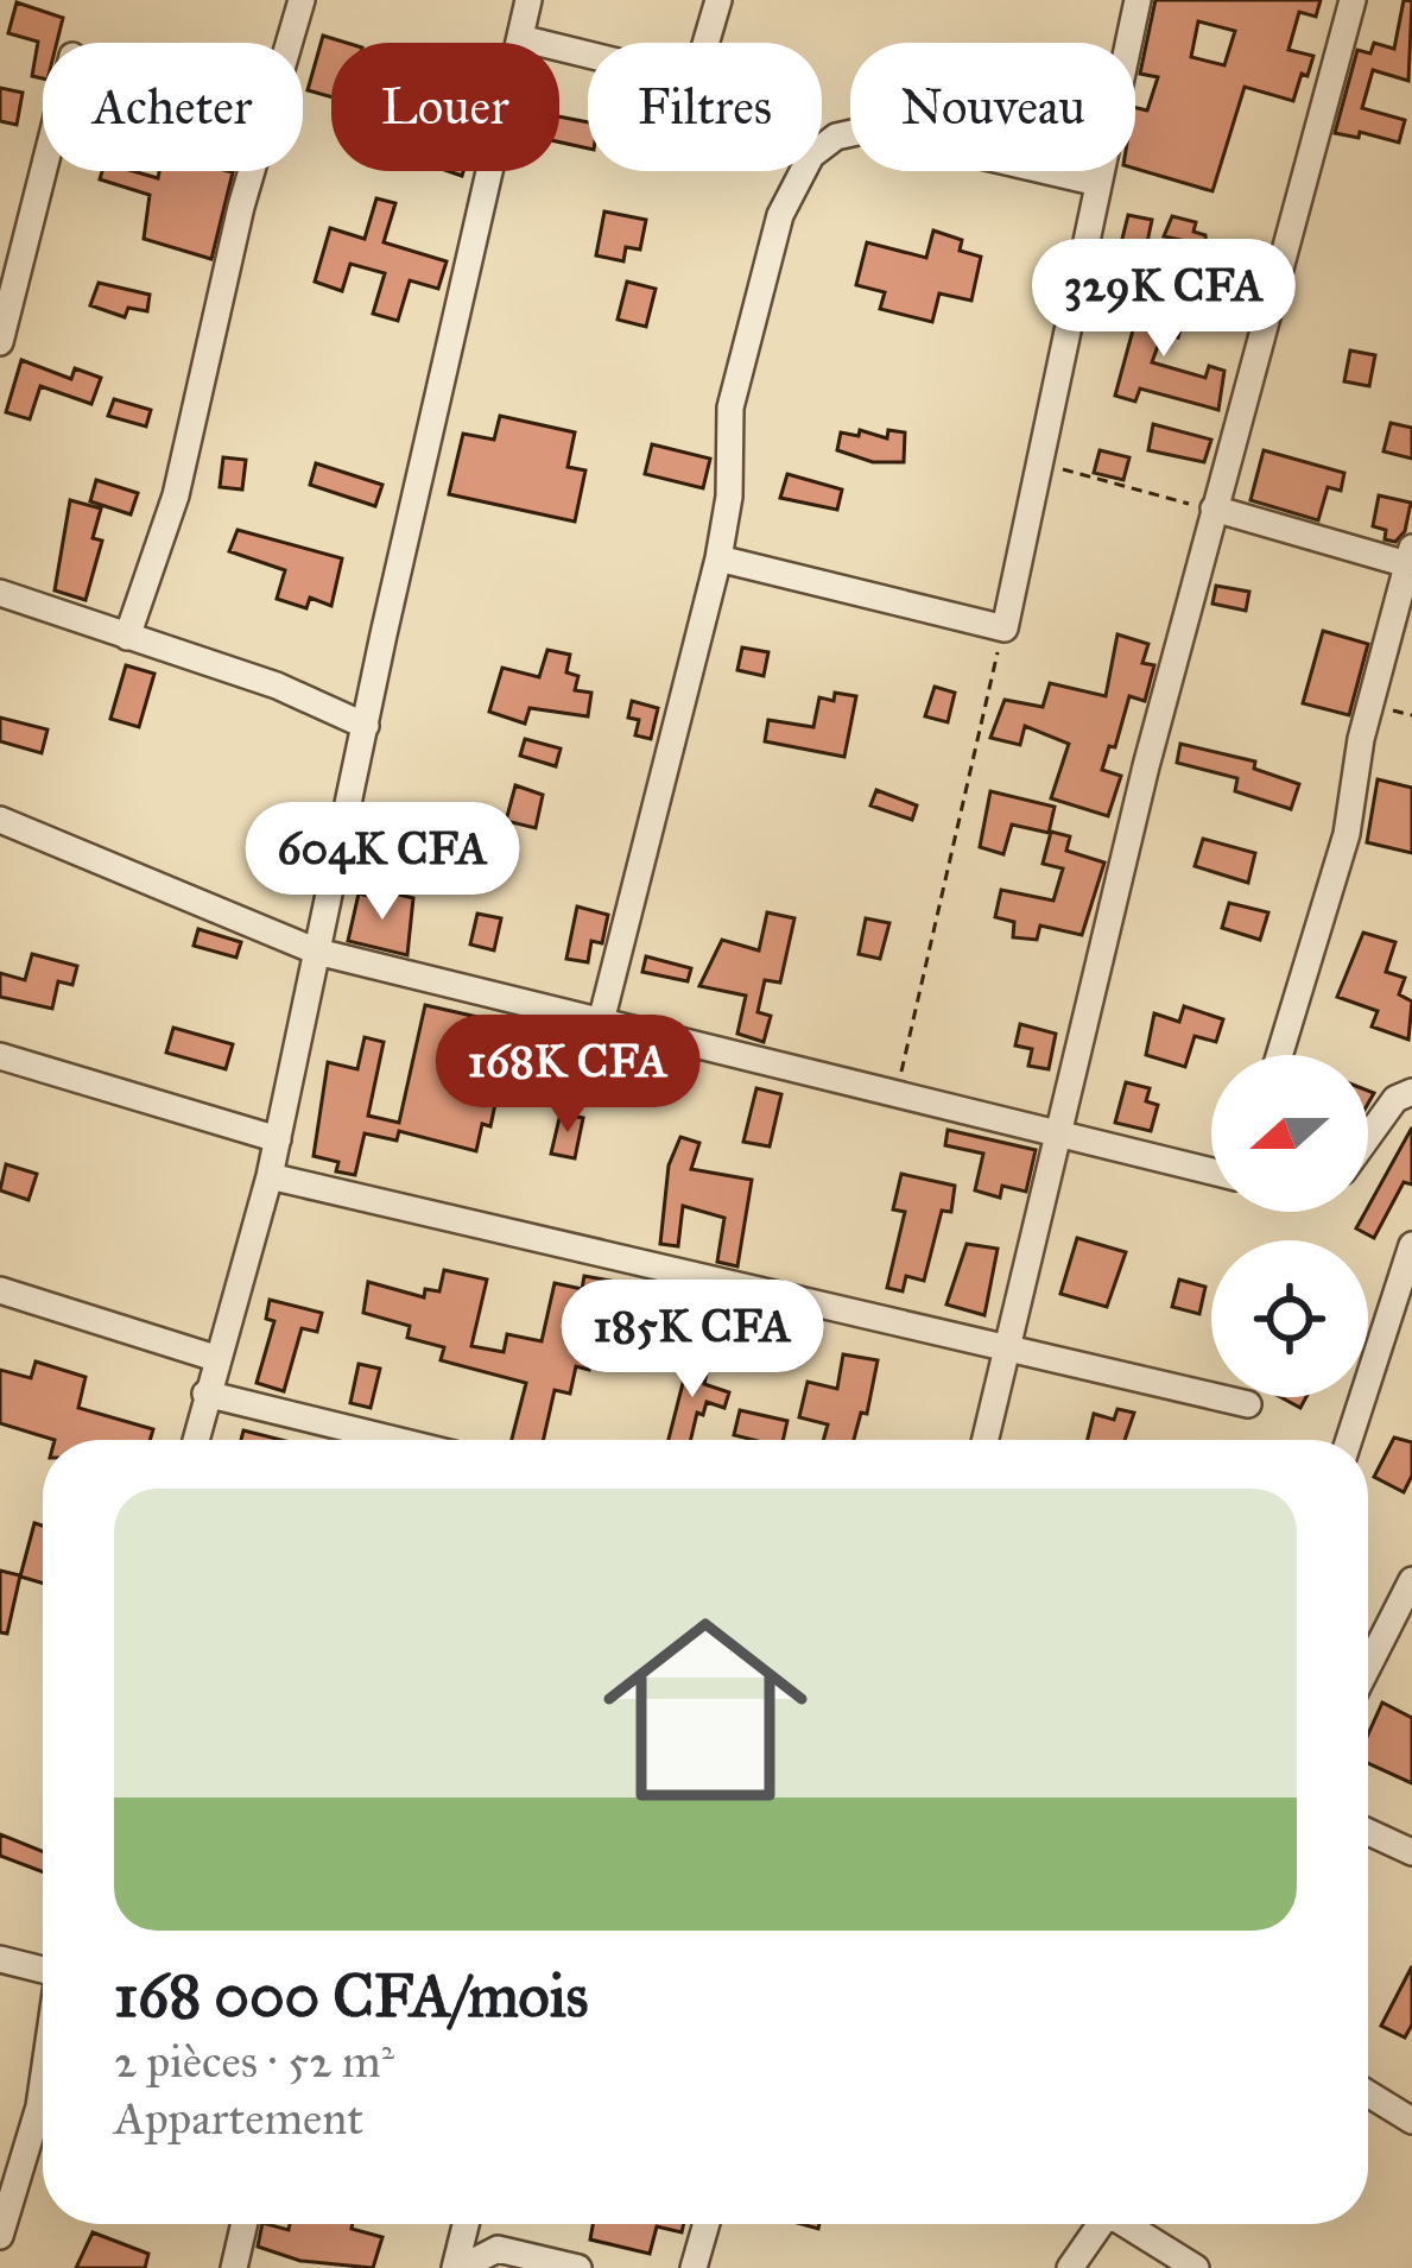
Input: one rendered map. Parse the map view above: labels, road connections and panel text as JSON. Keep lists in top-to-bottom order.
{
  "north": "left",
  "page": {
    "chip": [
      "Acheter",
      "Louer",
      "Filtres",
      "Nouveau"
    ],
    "price": [
      "329K CFA",
      "604K CFA",
      "168K CFA",
      "185K CFA"
    ],
    "list": [
      {
        "name": "168 000 CFA/mois",
        "note": "2 pièces · 52 m² · Appartement"
      }
    ]
  }
}
